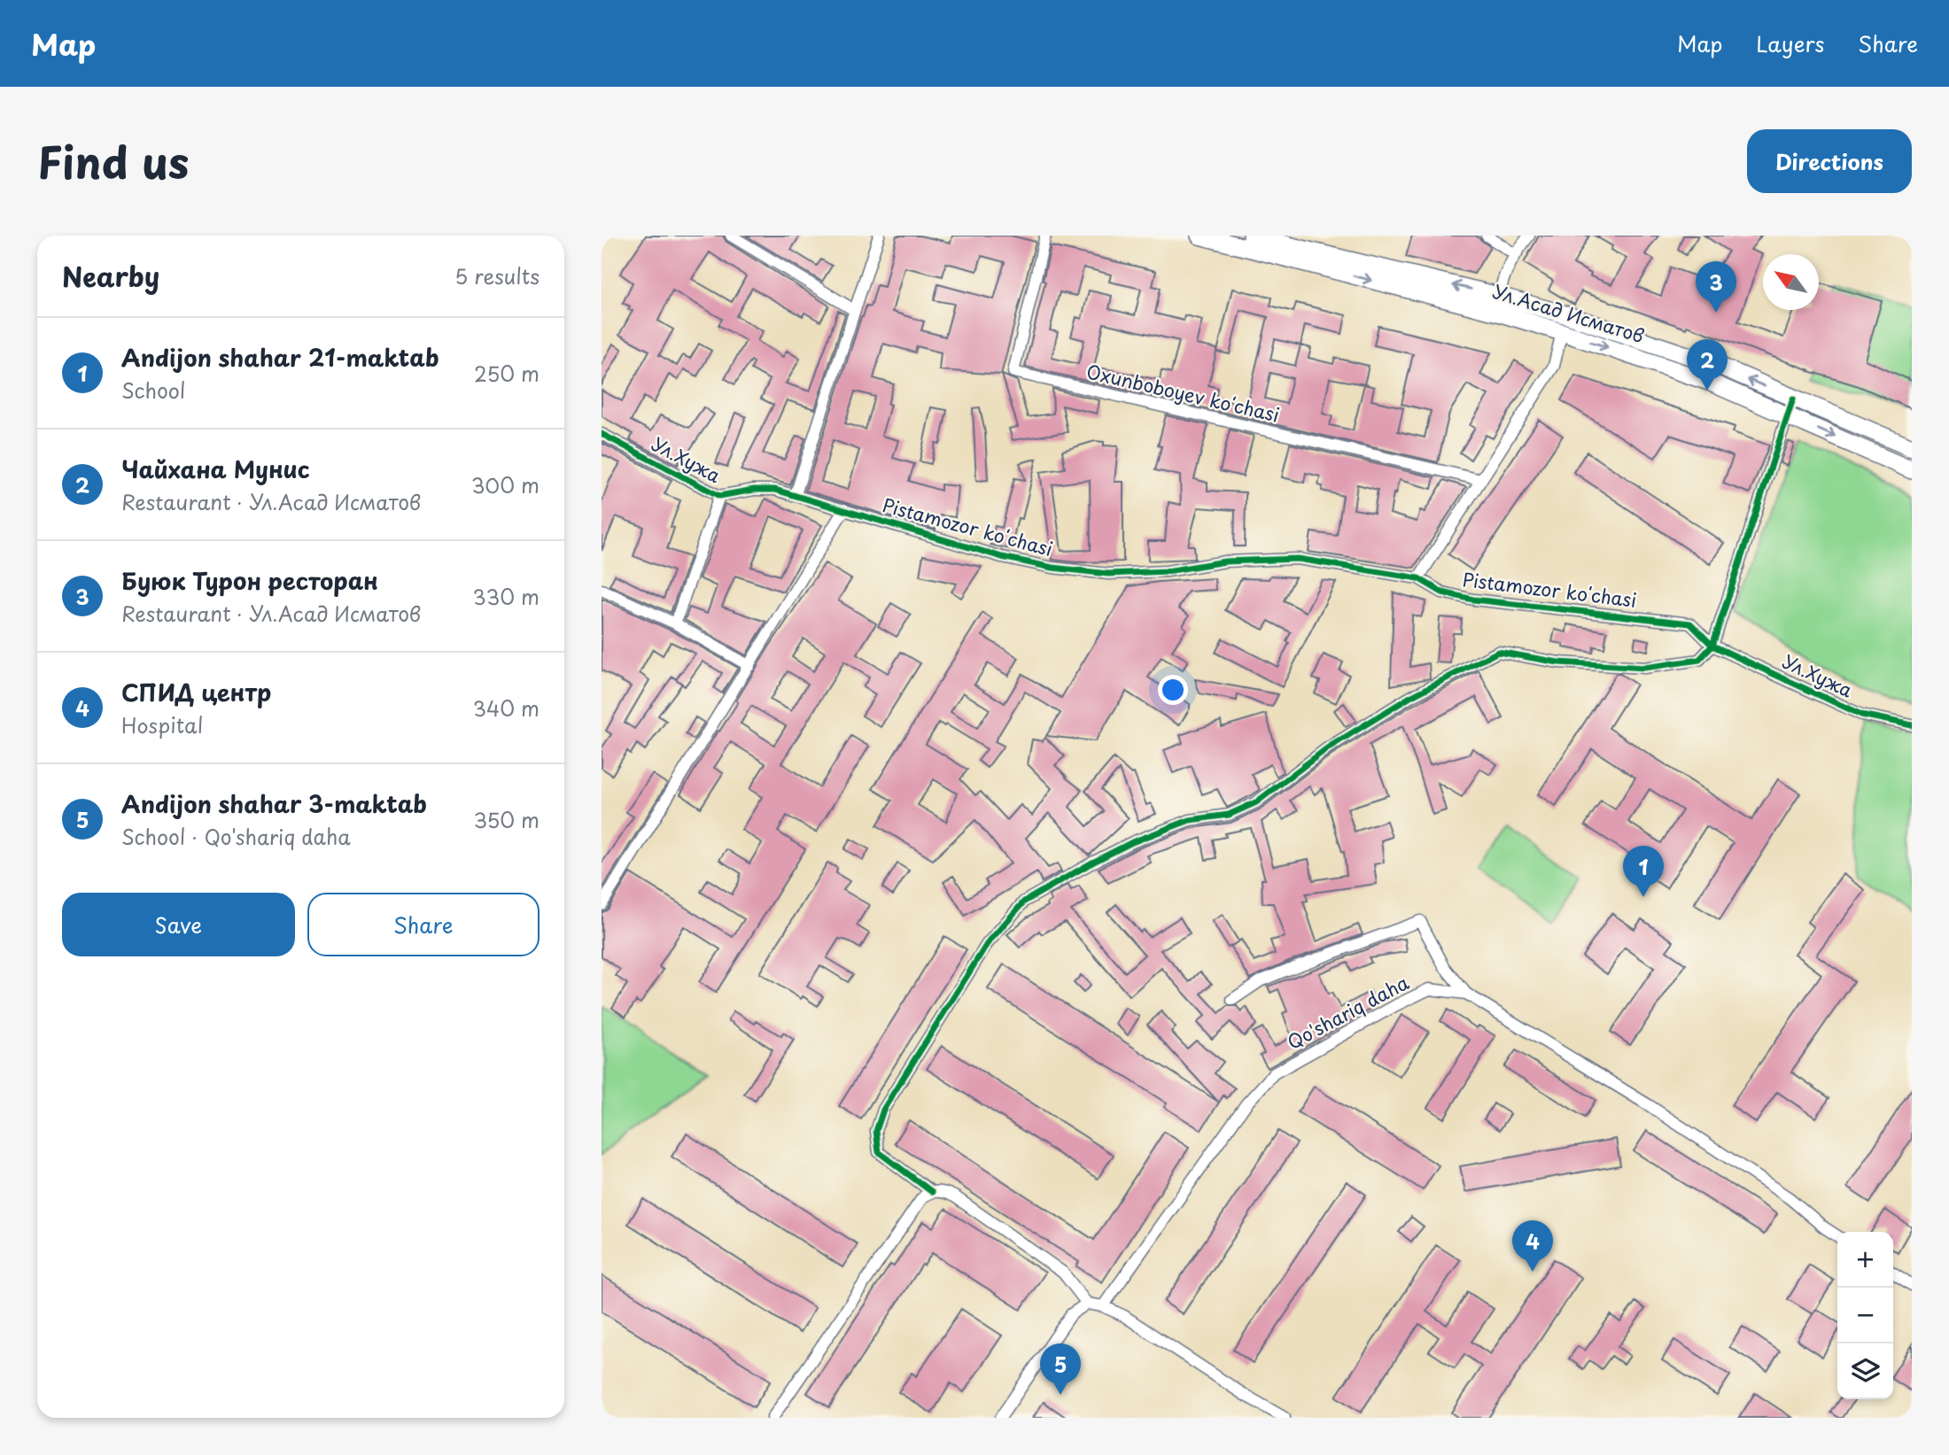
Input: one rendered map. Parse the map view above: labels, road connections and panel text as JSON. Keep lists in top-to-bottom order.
{
  "streets": {
    "main road": ["Ул.Асад Исматов"],
    "street": [
      "Oxunboboyev koʻchasi",
      "Ул.Хужа",
      "Pistamozor koʻchasi",
      "Qo'shariq daha"
    ]
  },
  "crossings": [
    ["Ул.Хужа", "Pistamozor koʻchasi"]
  ],
  "north": "top left",
  "page": {
    "header": "Map",
    "nav": ["Map", "Layers", "Share"],
    "title": "Find us",
    "buttons": [
      "Directions",
      ["Save", "Share"]
    ],
    "heading": ["Nearby", "5 results"],
    "pins": [
      "3",
      "2",
      "1",
      "4",
      "5"
    ],
    "list": [
      {
        "mark": "1",
        "name": "Andijon shahar 21-maktab",
        "note": "School",
        "value": "250 m"
      },
      {
        "mark": "2",
        "name": "Чайхана Мунис",
        "note": "Restaurant · Ул.Асад Исматов",
        "value": "300 m"
      },
      {
        "mark": "3",
        "name": "Буюк Турон ресторан",
        "note": "Restaurant · Ул.Асад Исматов",
        "value": "330 m"
      },
      {
        "mark": "4",
        "name": "СПИД центр",
        "note": "Hospital",
        "value": "340 m"
      },
      {
        "mark": "5",
        "name": "Andijon shahar 3-maktab",
        "note": "School · Qo'shariq daha",
        "value": "350 m"
      }
    ],
    "map_buttons": ["+", "−"]
  }
}
